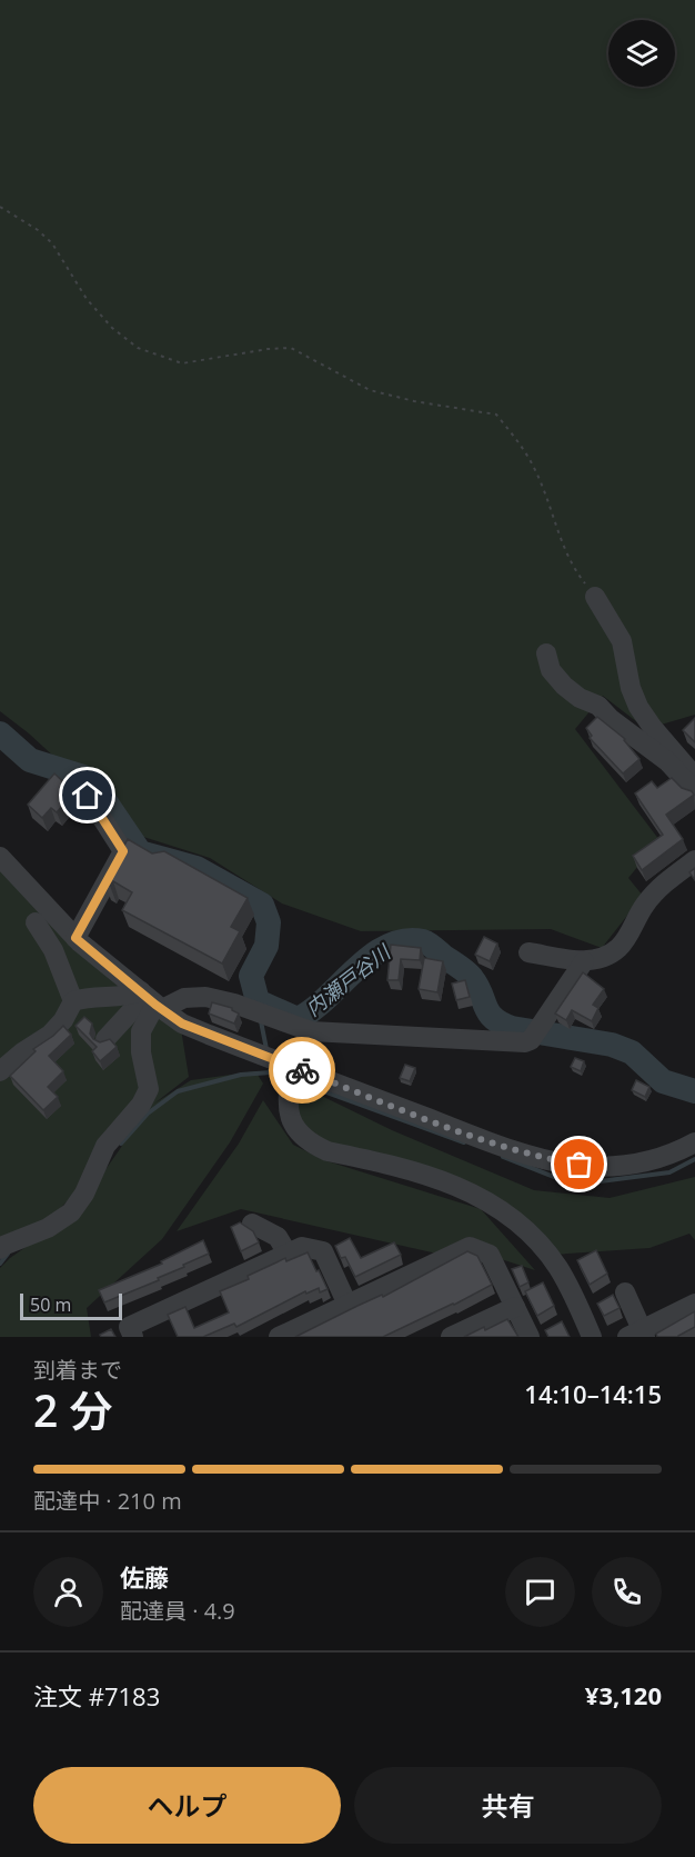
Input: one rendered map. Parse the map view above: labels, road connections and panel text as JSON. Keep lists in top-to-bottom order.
{
  "water": ["内瀬戸谷川"],
  "scale_bar": "50 m",
  "page": {
    "scale": "50 m",
    "heading": ["2 分", "到着まで", "14:10–14:15"],
    "panel": [
      "佐藤",
      "配達員 · 4.9",
      "注文 #7183",
      "¥3,120"
    ],
    "bar": "配達中 · 210 m",
    "buttons": ["ヘルプ", "共有"]
  }
}
